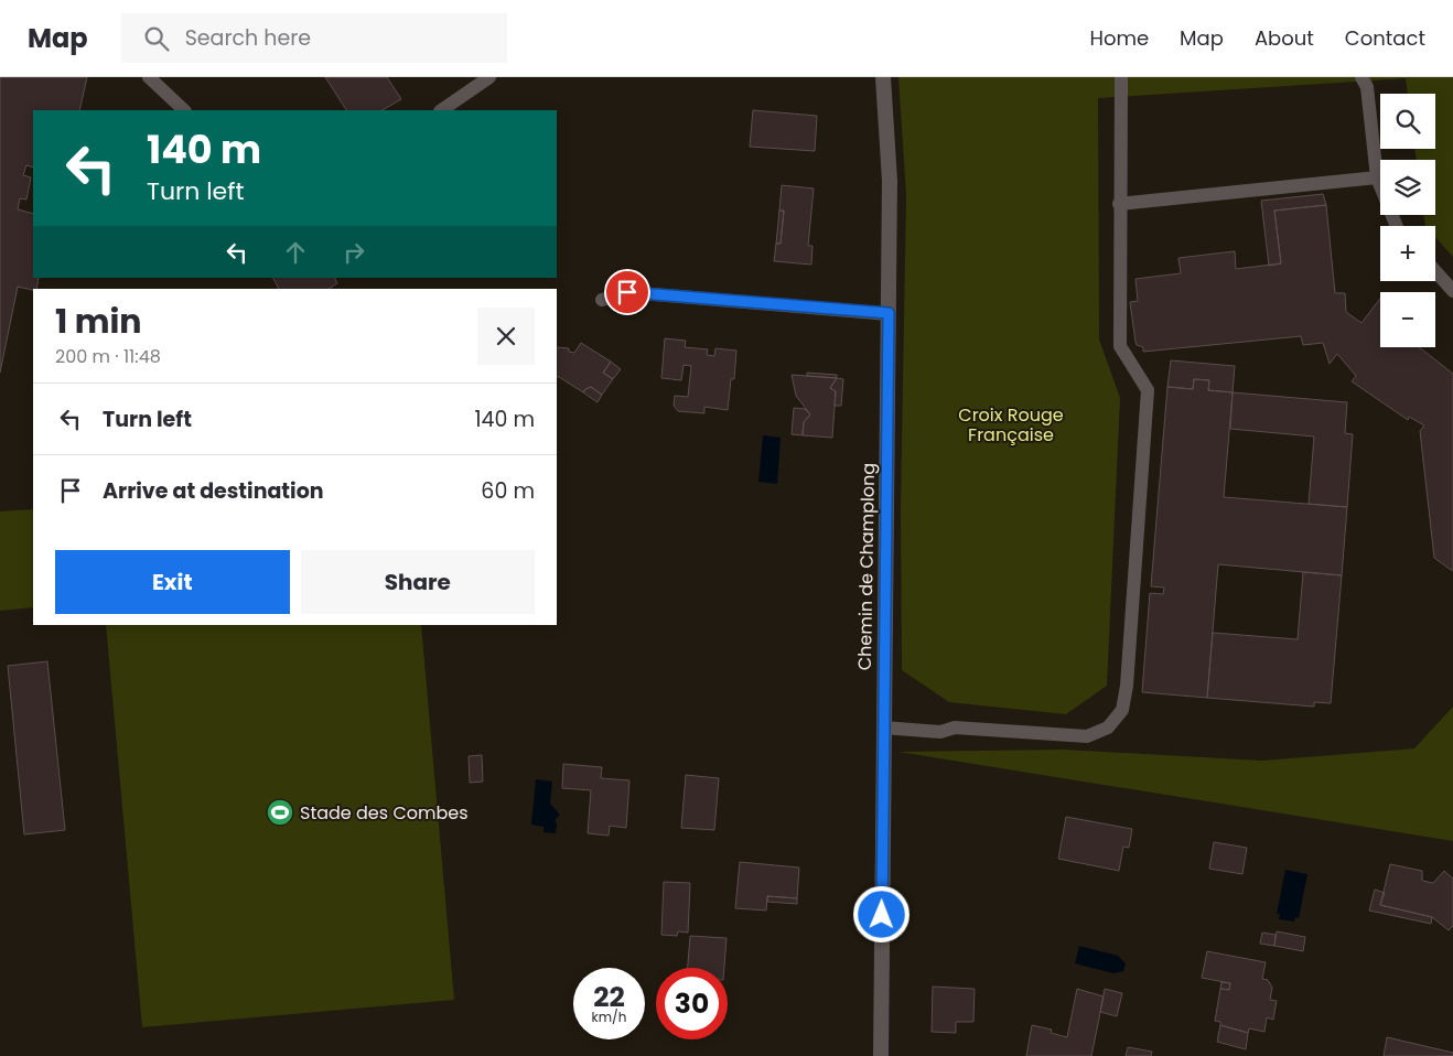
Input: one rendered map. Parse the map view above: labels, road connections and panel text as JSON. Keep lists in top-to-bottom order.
{
  "streets": {
    "street": ["Chemin de Champlong"]
  },
  "parks": ["Croix Rouge Française"],
  "places": {
    "sports": ["Stade des Combes"]
  },
  "page": {
    "header": "Map",
    "search": "Search here",
    "nav": [
      "Home",
      "Map",
      "About",
      "Contact"
    ],
    "map_buttons": ["+", "−"],
    "turn": ["140 m", "Turn left"],
    "heading": ["1 min", "200 m · 11:48"],
    "list": [
      {
        "name": "Turn left",
        "value": "140 m"
      },
      {
        "name": "Arrive at destination",
        "value": "60 m"
      }
    ],
    "buttons": ["Exit", "Share"],
    "speed": "22 km/h",
    "limit": "30"
  }
}
